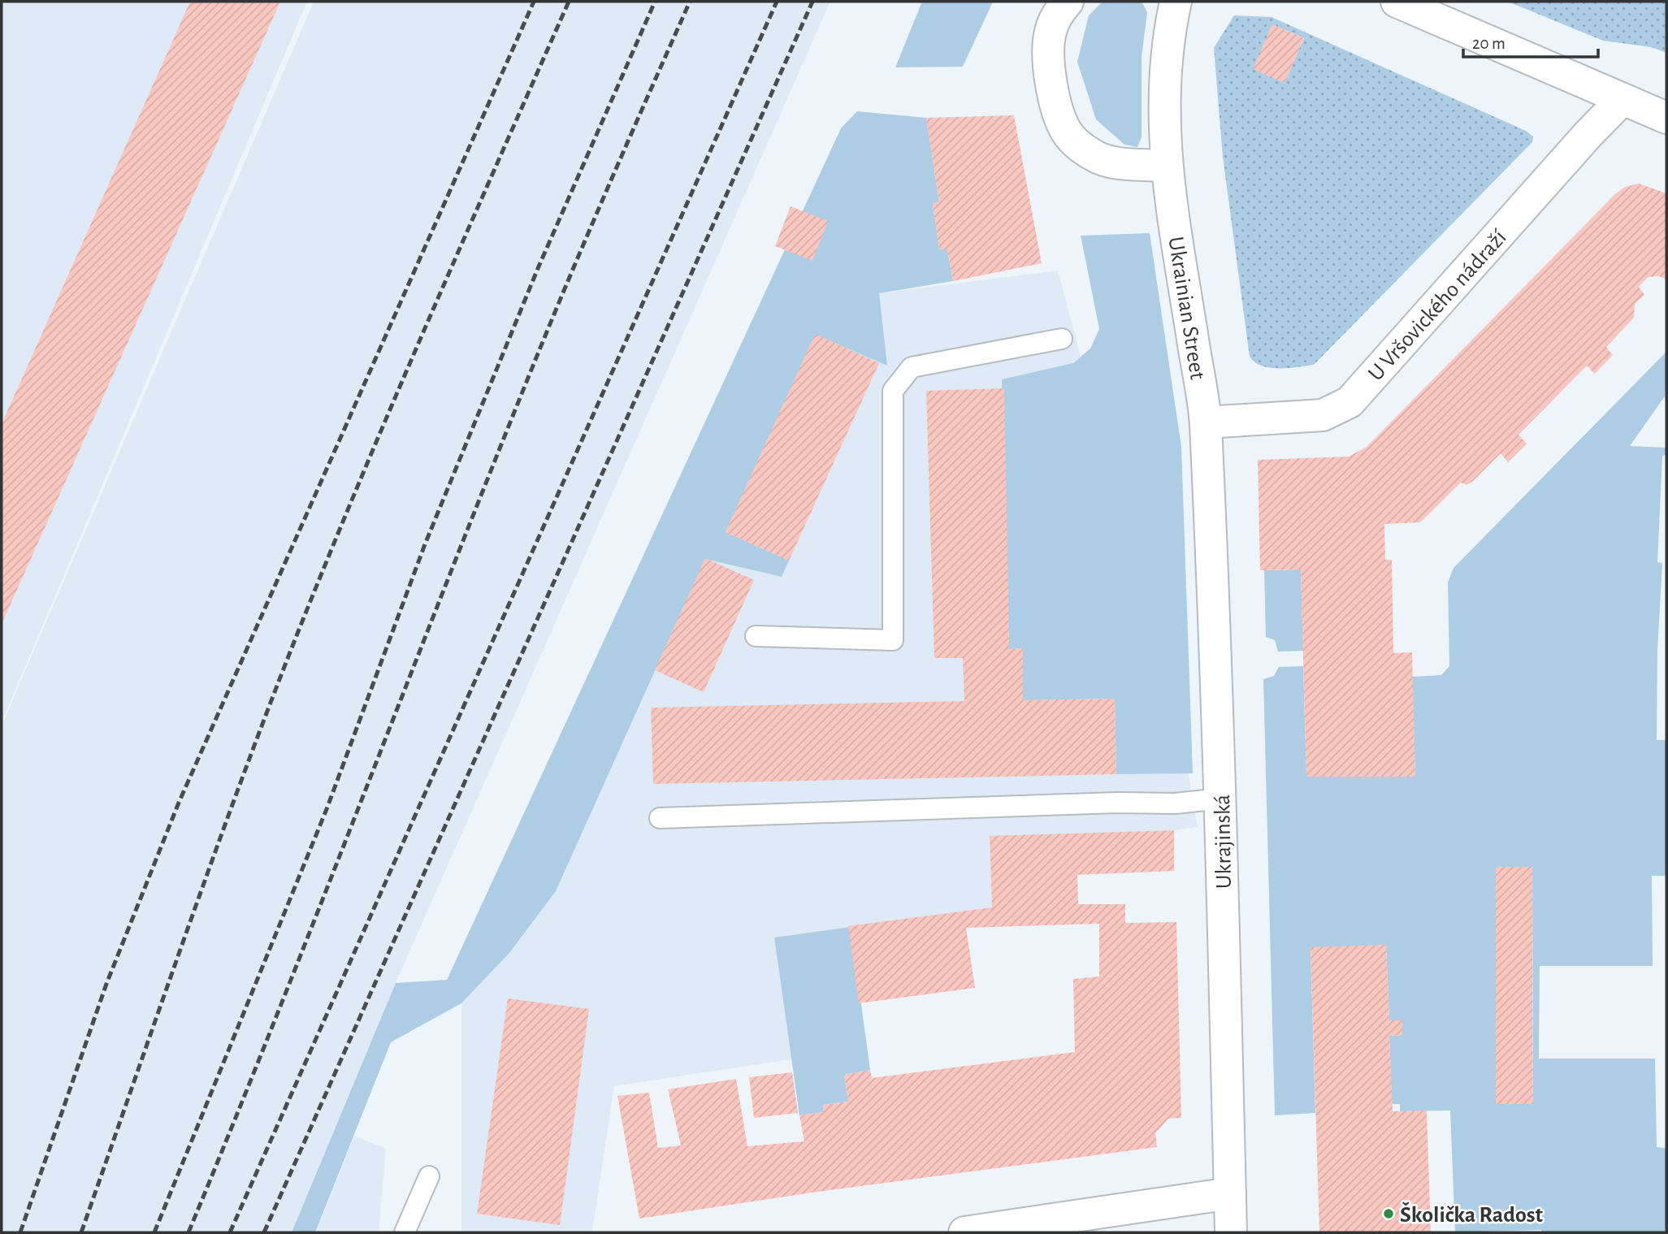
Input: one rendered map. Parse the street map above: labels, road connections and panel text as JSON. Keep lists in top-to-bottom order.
{
  "streets": {
    "street": ["U Vršovického nádraží", "Ukrainian Street", "Ukrajinská"]
  },
  "crossings": [
    ["U Vršovického nádraží", "Ukrainian Street"],
    ["U Vršovického nádraží", "Ukrajinská"],
    ["Ukrainian Street", "Ukrajinská"]
  ],
  "places": ["Školička Radost"],
  "scale_bar": "20 m"
}
